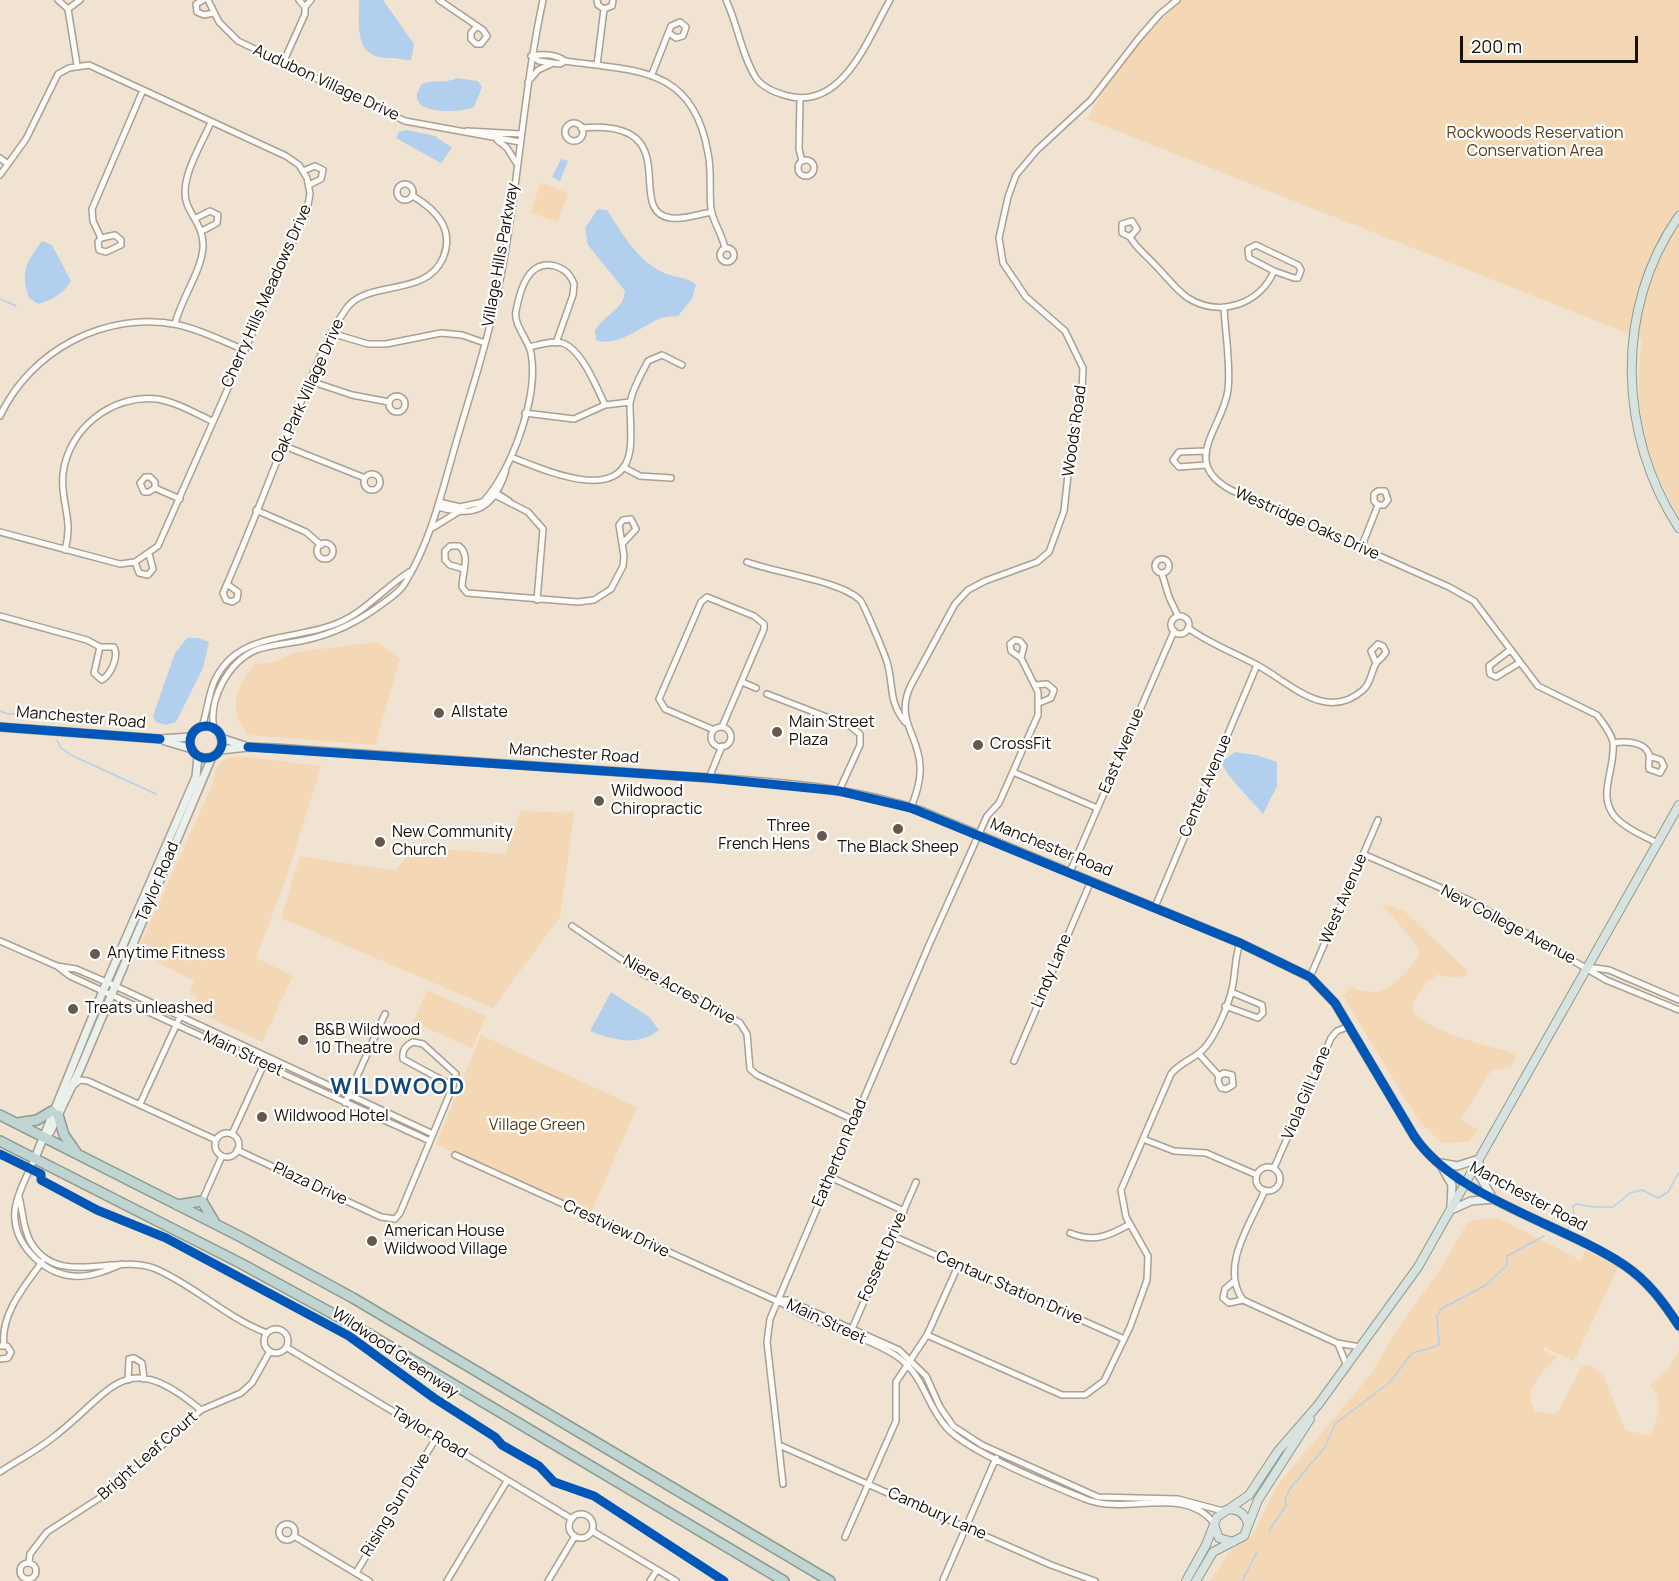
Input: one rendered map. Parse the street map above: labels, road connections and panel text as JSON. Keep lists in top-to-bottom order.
{
  "streets": {
    "street": [
      "Audubon Village Drive",
      "Village Hills Parkway",
      "Cherry Hills Meadows Drive",
      "Oak Park Village Drive",
      "Woods Road",
      "Westridge Oaks Drive",
      "Manchester Road",
      "East Avenue",
      "Center Avenue",
      "Taylor Road",
      "West Avenue",
      "New College Avenue",
      "Lindy Lane",
      "Niere Acres Drive",
      "Main Street",
      "Viola Gill Lane",
      "Eatherton Road",
      "Plaza Drive",
      "Crestview Drive",
      "Fossett Drive",
      "Centaur Station Drive",
      "Bright Leaf Court",
      "Rising Sun Drive",
      "Cambury Lane"
    ],
    "cycle path": ["Wildwood Greenway"]
  },
  "crossings": [
    ["Audubon Village Drive", "Village Hills Parkway"],
    ["Village Hills Parkway", "Manchester Road"],
    ["Village Hills Parkway", "Taylor Road"],
    ["Woods Road", "Manchester Road"],
    ["Manchester Road", "East Avenue"],
    ["Manchester Road", "Center Avenue"],
    ["Manchester Road", "Taylor Road"],
    ["Manchester Road", "West Avenue"],
    ["Manchester Road", "Lindy Lane"],
    ["Manchester Road", "Viola Gill Lane"],
    ["Manchester Road", "Eatherton Road"],
    ["Taylor Road", "Main Street"],
    ["Taylor Road", "Bright Leaf Court"],
    ["Taylor Road", "Rising Sun Drive"],
    ["West Avenue", "New College Avenue"],
    ["Niere Acres Drive", "Eatherton Road"],
    ["Main Street", "Eatherton Road"],
    ["Main Street", "Plaza Drive"],
    ["Main Street", "Crestview Drive"],
    ["Main Street", "Fossett Drive"],
    ["Eatherton Road", "Crestview Drive"],
    ["Eatherton Road", "Cambury Lane"],
    ["Fossett Drive", "Centaur Station Drive"]
  ],
  "districts": ["WILDWOOD"],
  "parks": ["Rockwoods Reservation Conservation Area", "Village Green"],
  "places": [
    "Allstate",
    "Main Street Plaza",
    "CrossFit",
    "Wildwood Chiropractic",
    "The Black Sheep",
    "Three French Hens",
    "New Community Church",
    "Anytime Fitness",
    "Treats unleashed",
    "B&B Wildwood 10 Theatre",
    "Wildwood Hotel",
    "American House Wildwood Village"
  ],
  "scale_bar": "200 m"
}
